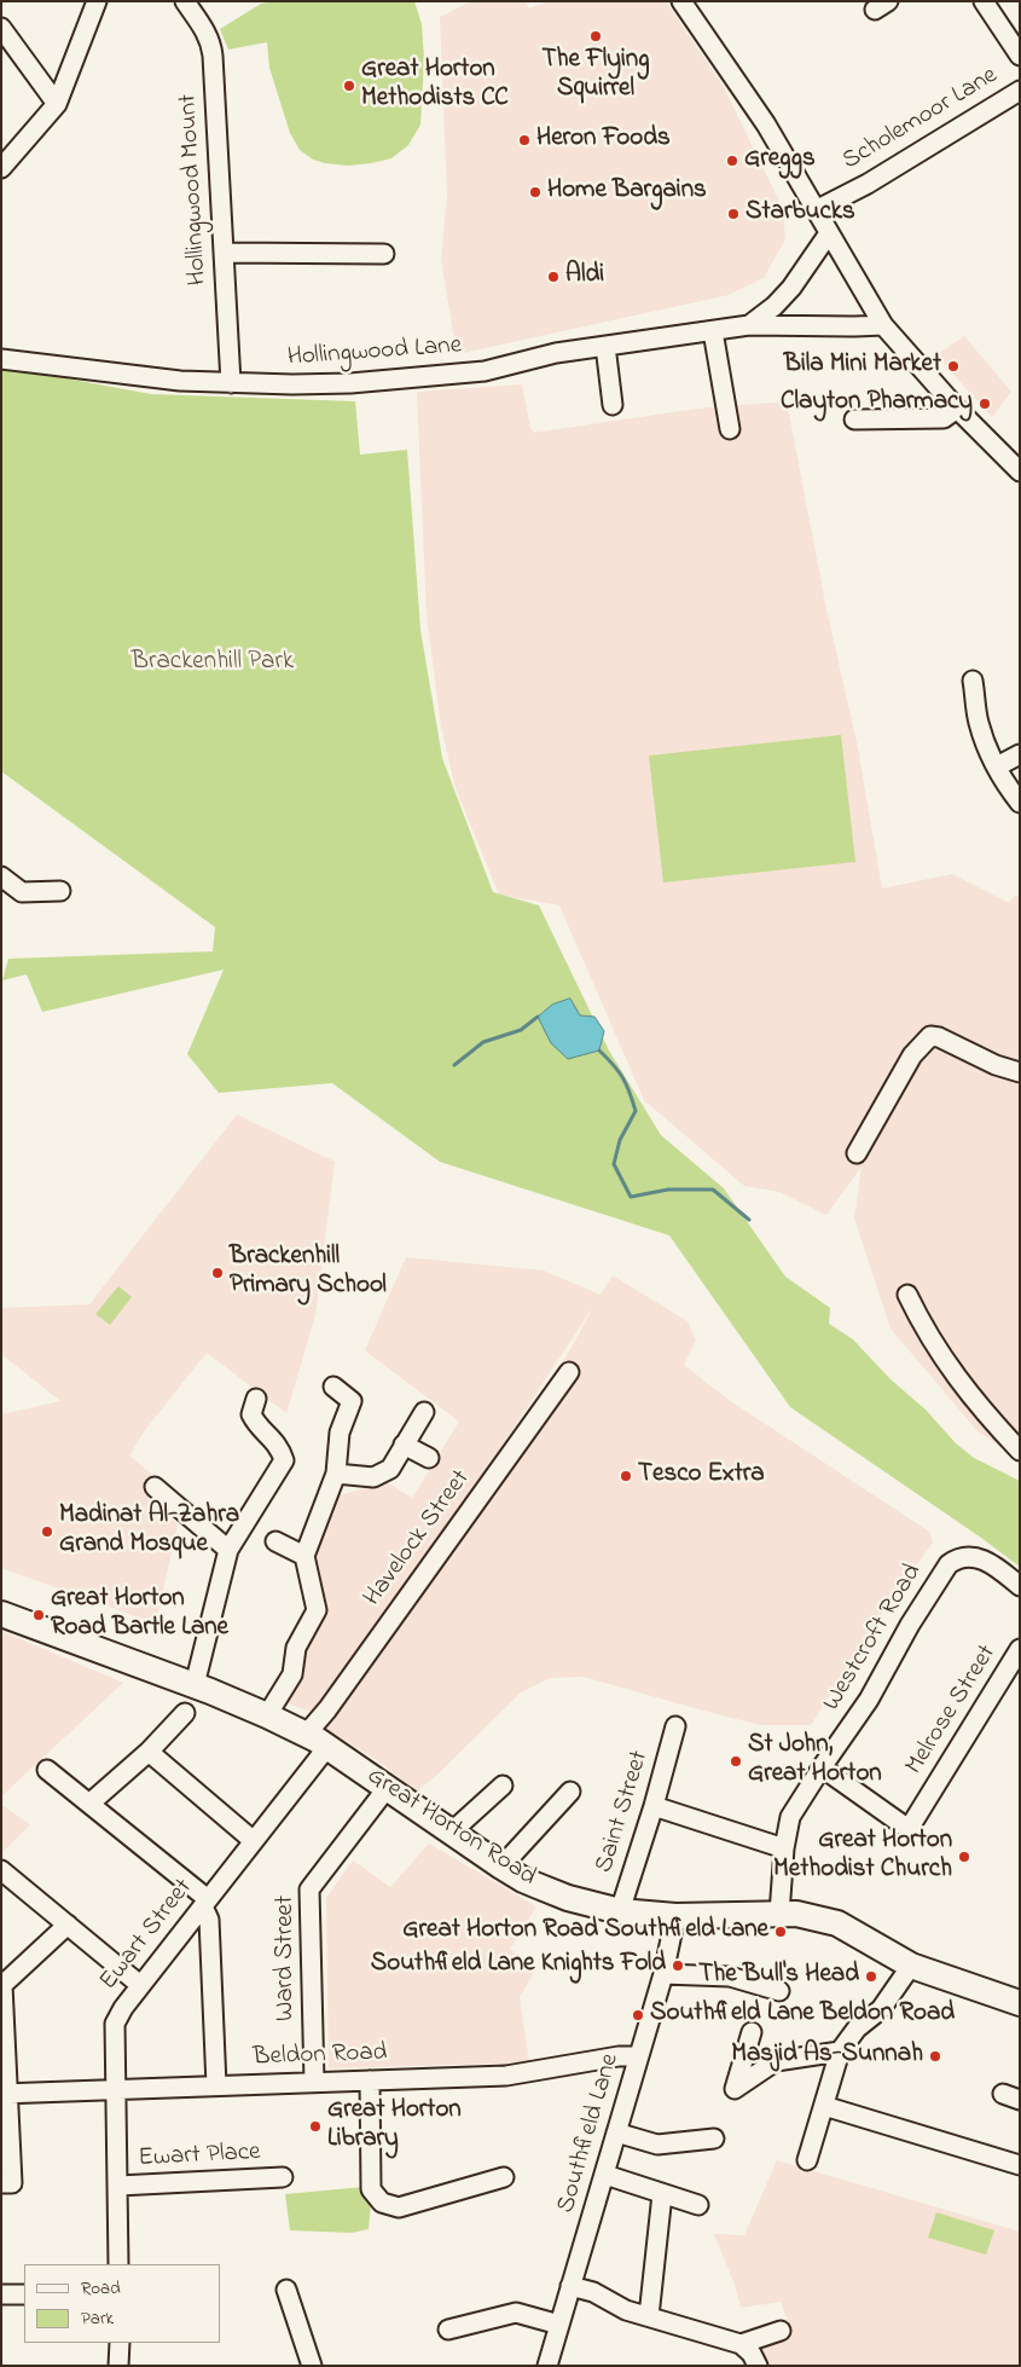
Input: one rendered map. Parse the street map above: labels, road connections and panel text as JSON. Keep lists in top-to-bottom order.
{
  "streets": {
    "main road": ["Great Horton Road"],
    "street": [
      "Scholemoor Lane",
      "Hollingwood Mount",
      "Hollingwood Lane",
      "Havelock Street",
      "Westcroft Road",
      "Melrose Street",
      "Saint Street",
      "Ewart Street",
      "Ward Street",
      "Beldon Road",
      "Southfield Lane",
      "Ewart Place"
    ]
  },
  "crossings": [
    ["Hollingwood Mount", "Hollingwood Lane"],
    ["Havelock Street", "Great Horton Road"],
    ["Westcroft Road", "Melrose Street"],
    ["Westcroft Road", "Great Horton Road"],
    ["Saint Street", "Great Horton Road"],
    ["Great Horton Road", "Ewart Street"],
    ["Great Horton Road", "Ward Street"],
    ["Great Horton Road", "Southfield Lane"],
    ["Ewart Street", "Beldon Road"],
    ["Ewart Street", "Ewart Place"],
    ["Ward Street", "Beldon Road"],
    ["Beldon Road", "Southfield Lane"]
  ],
  "parks": ["Brackenhill Park"],
  "places": [
    "The Flying Squirrel",
    "Great Horton Methodists CC",
    "Heron Foods",
    "Greggs",
    "Home Bargains",
    "Starbucks",
    "Aldi",
    "Bila Mini Market",
    "Clayton Pharmacy",
    "Brackenhill Primary School",
    "Tesco Extra",
    "Madinat Al-Zahra Grand Mosque",
    "Great Horton Road Bartle Lane",
    "St John, Great Horton",
    "Great Horton Methodist Church",
    "Great Horton Road Southfield Lane",
    "Southfield Lane Knights Fold",
    "The Bull's Head",
    "Southfield Lane Beldon Road",
    "Masjid As-Sunnah",
    "Great Horton Library"
  ],
  "legend": ["Road", "Park"]
}
